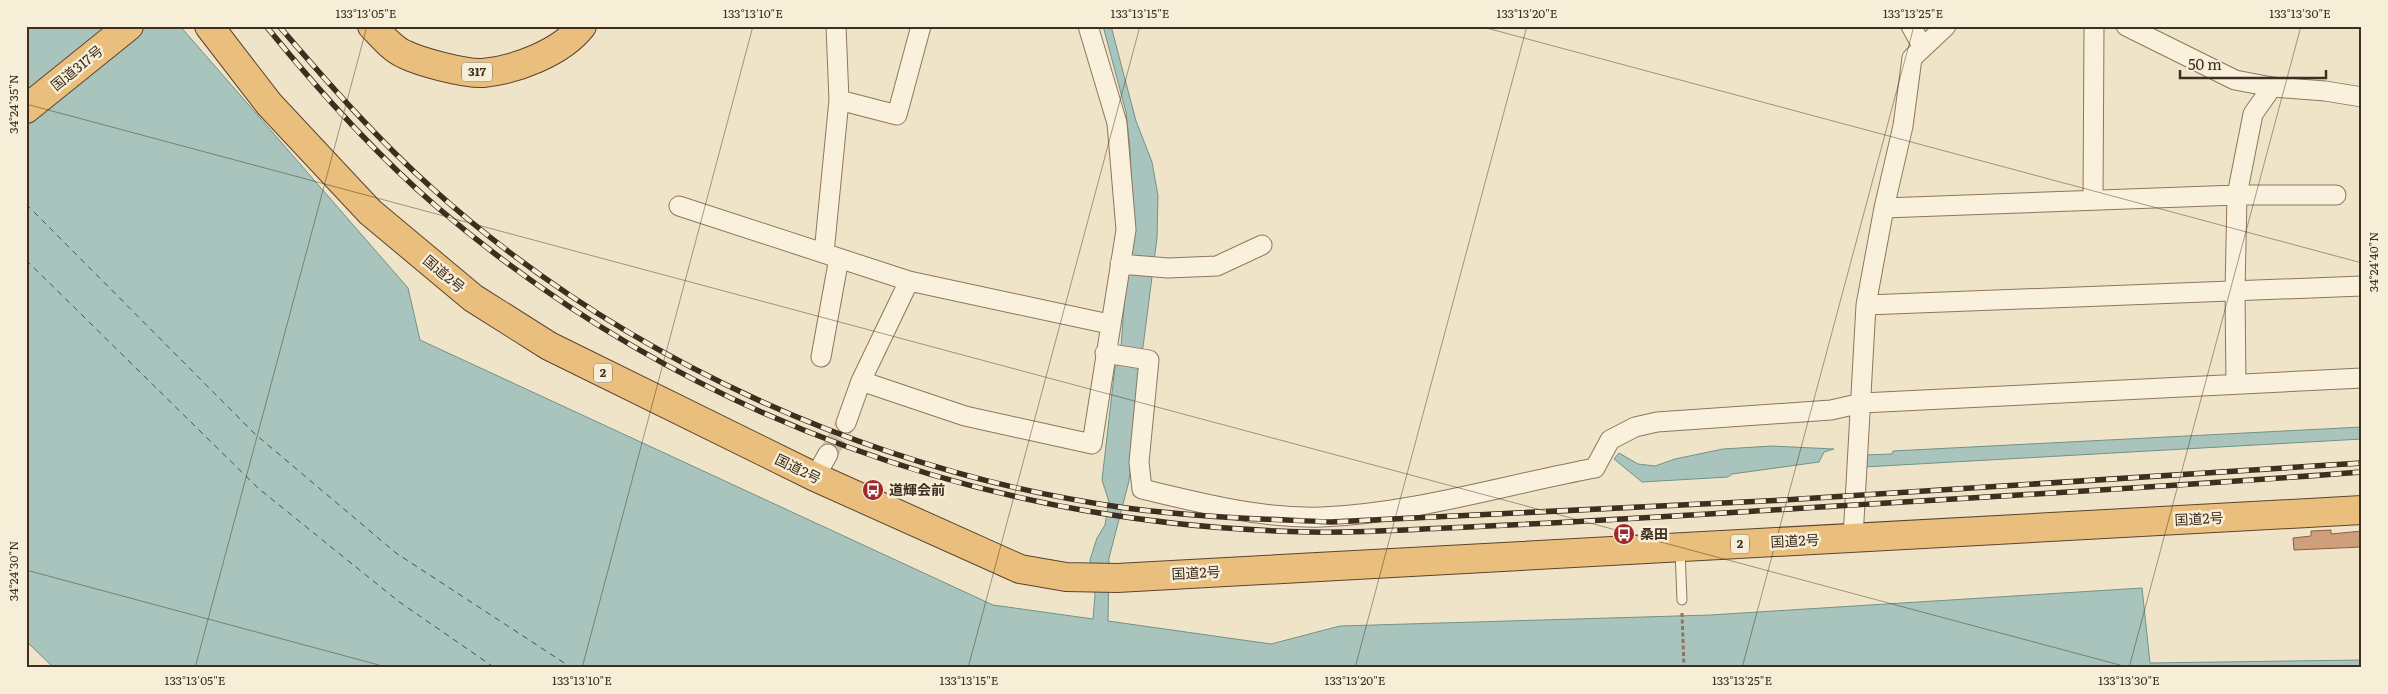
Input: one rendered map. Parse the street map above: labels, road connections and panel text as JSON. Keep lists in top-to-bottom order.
{
  "streets": {
    "highway": [
      "国道317号",
      "317",
      "国道2号",
      "2"
    ]
  },
  "places": {
    "bus stop": ["道輝会前", "桑田"]
  },
  "scale_bar": "50 m",
  "coordinates": [
    "133°13'05\"E",
    "133°13'10\"E",
    "133°13'15\"E",
    "133°13'20\"E",
    "133°13'25\"E",
    "133°13'30\"E",
    "34°24'35\"N",
    "34°24'40\"N",
    "34°24'30\"N"
  ]
}
